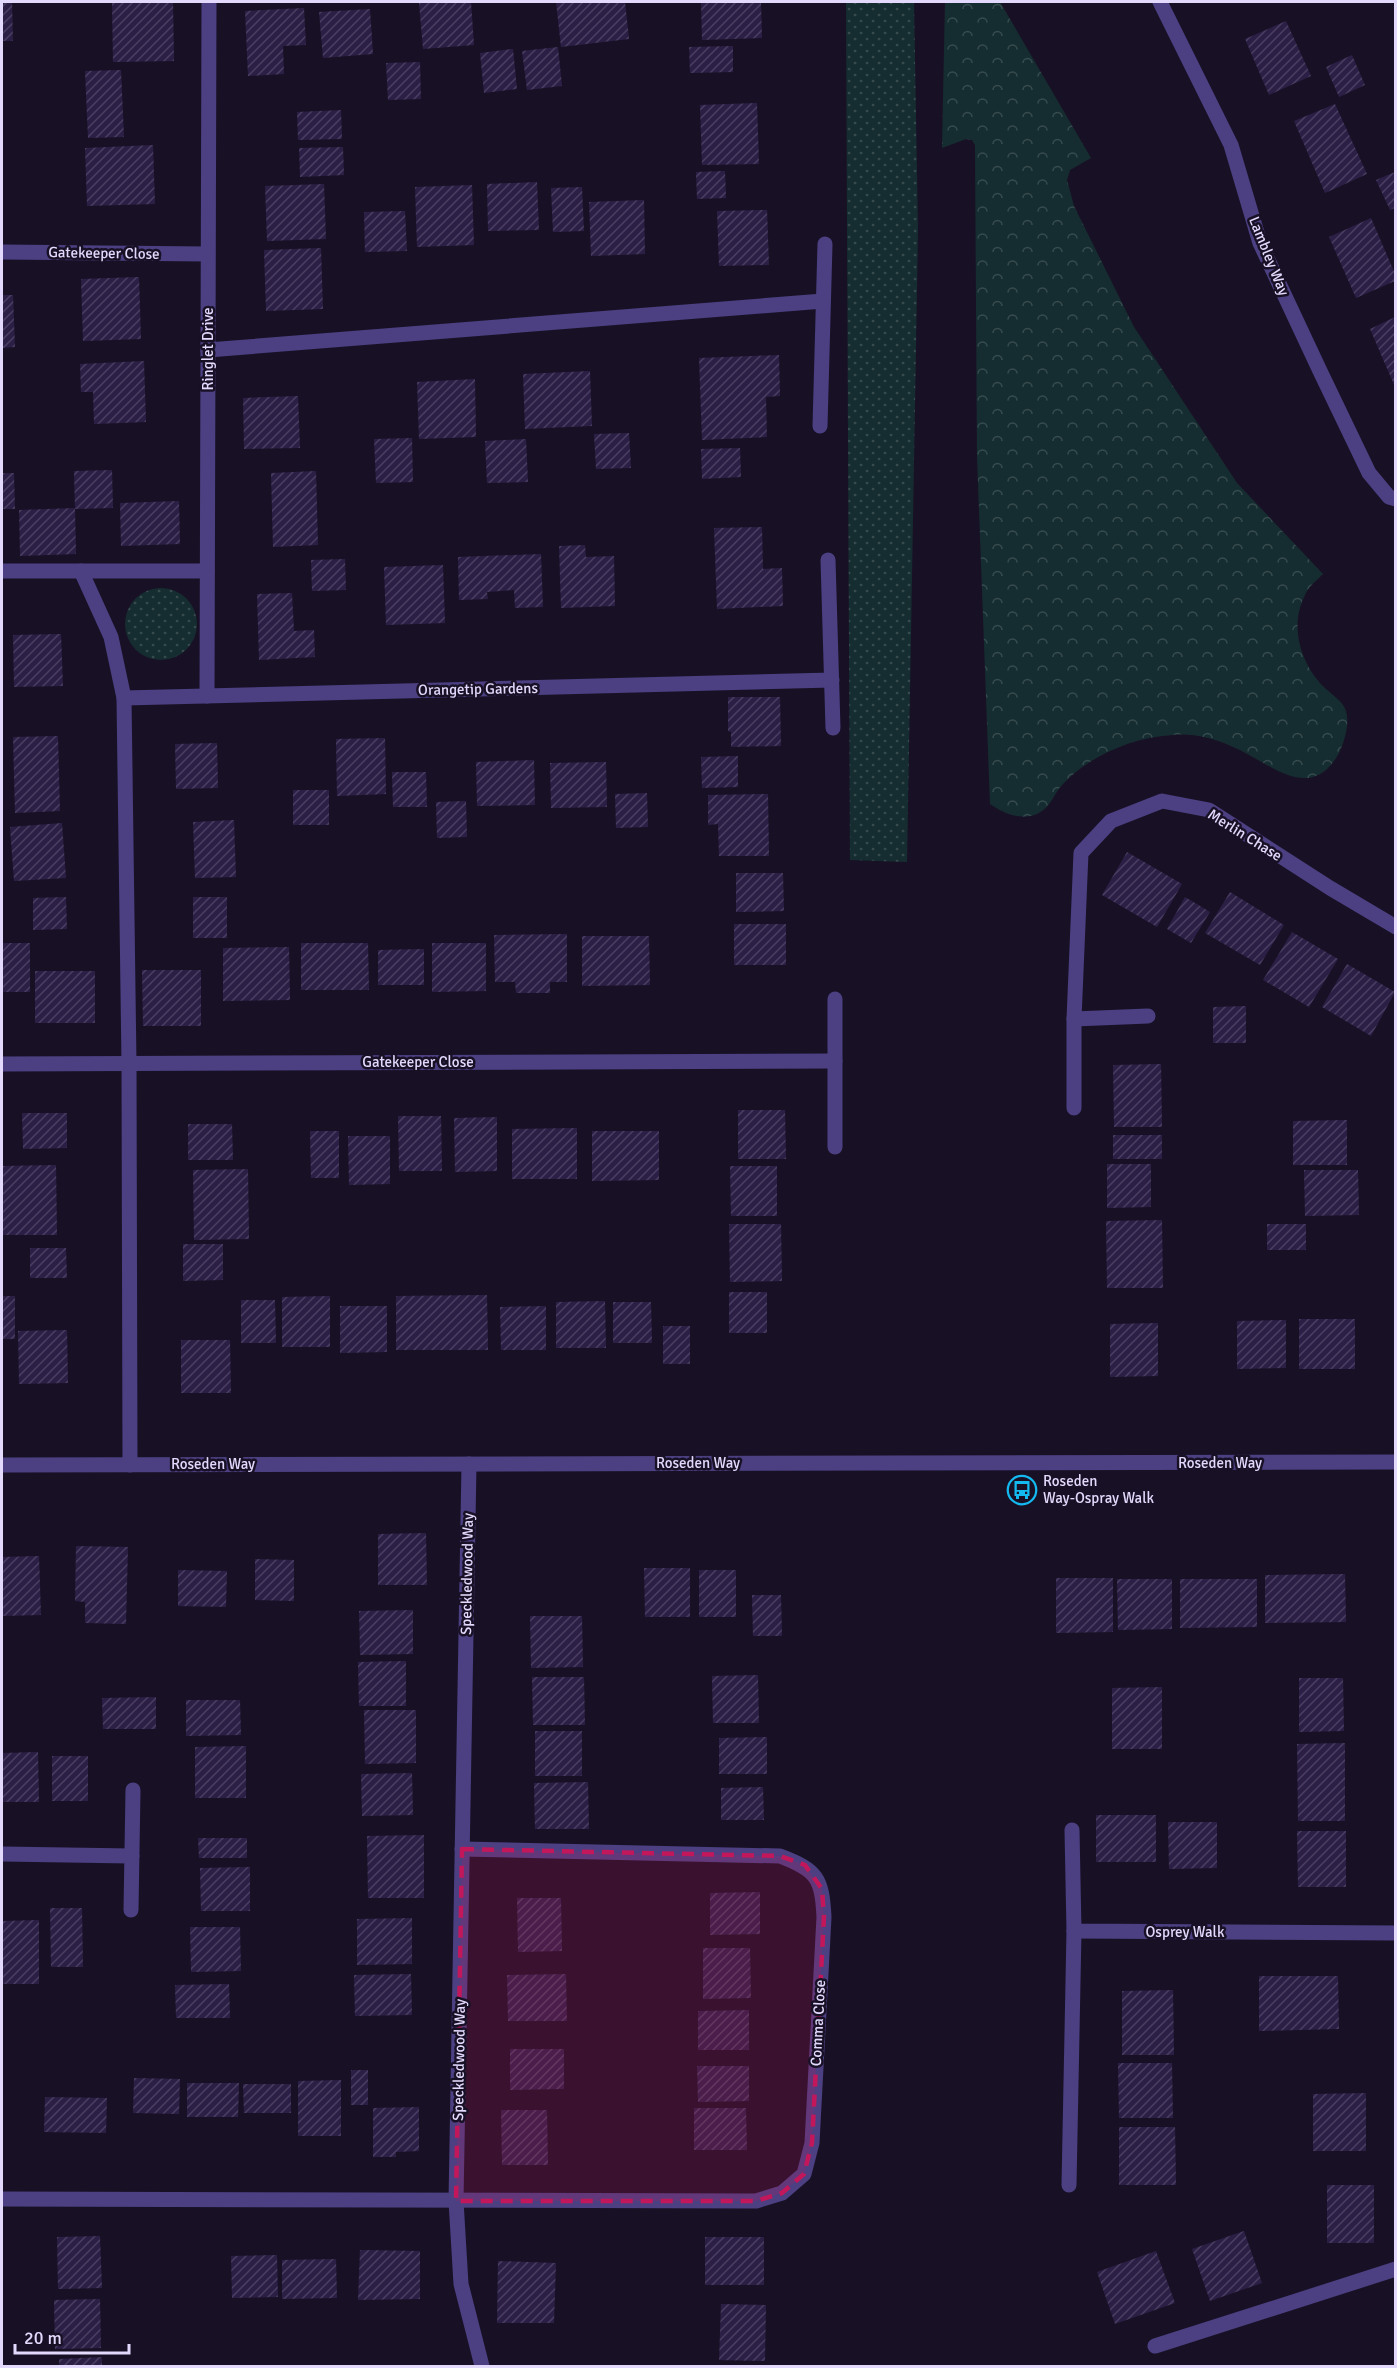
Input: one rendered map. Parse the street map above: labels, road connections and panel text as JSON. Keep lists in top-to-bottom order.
{
  "streets": {
    "street": [
      "Gatekeeper Close",
      "Lambley Way",
      "Ringlet Drive",
      "Orangetip Gardens",
      "Merlin Chase",
      "Roseden Way",
      "Speckledwood Way",
      "Osprey Walk",
      "Comma Close"
    ]
  },
  "crossings": [
    ["Gatekeeper Close", "Ringlet Drive"],
    ["Ringlet Drive", "Orangetip Gardens"],
    ["Roseden Way", "Speckledwood Way"],
    ["Speckledwood Way", "Comma Close"]
  ],
  "places": {
    "bus stop": ["Roseden Way-Ospray Walk"]
  },
  "scale_bar": "20 m"
}
